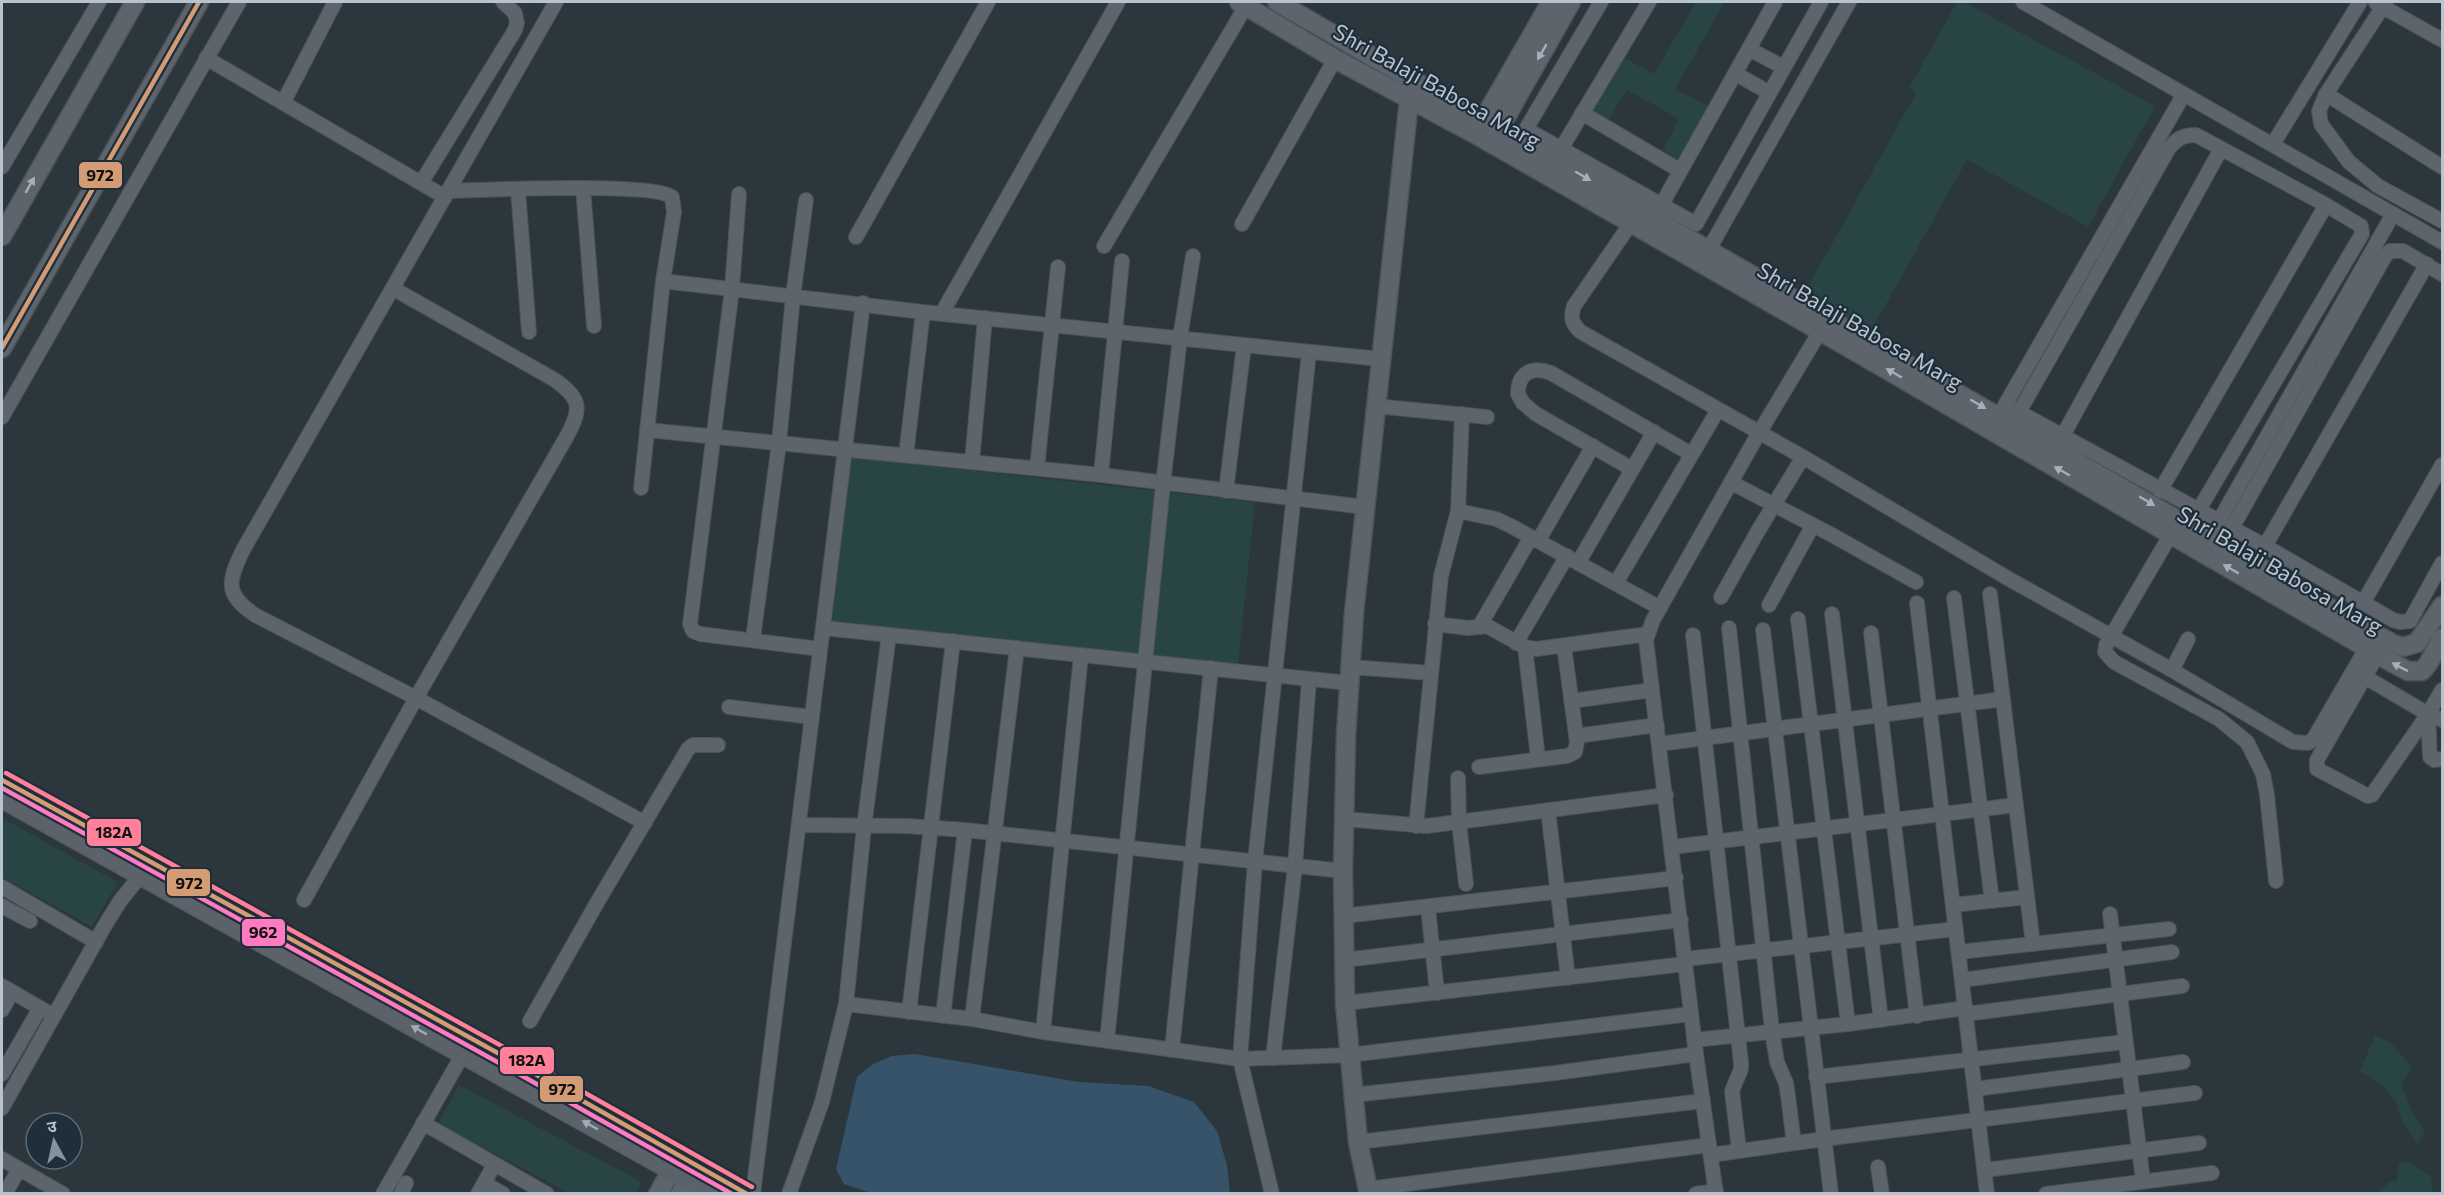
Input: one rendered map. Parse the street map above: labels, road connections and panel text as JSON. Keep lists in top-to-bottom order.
{
  "streets": {
    "street": ["Shri Balaji Babosa Marg"]
  },
  "lines": ["transit line 972", "transit line 182A", "transit line 962"],
  "north": "top"
}
